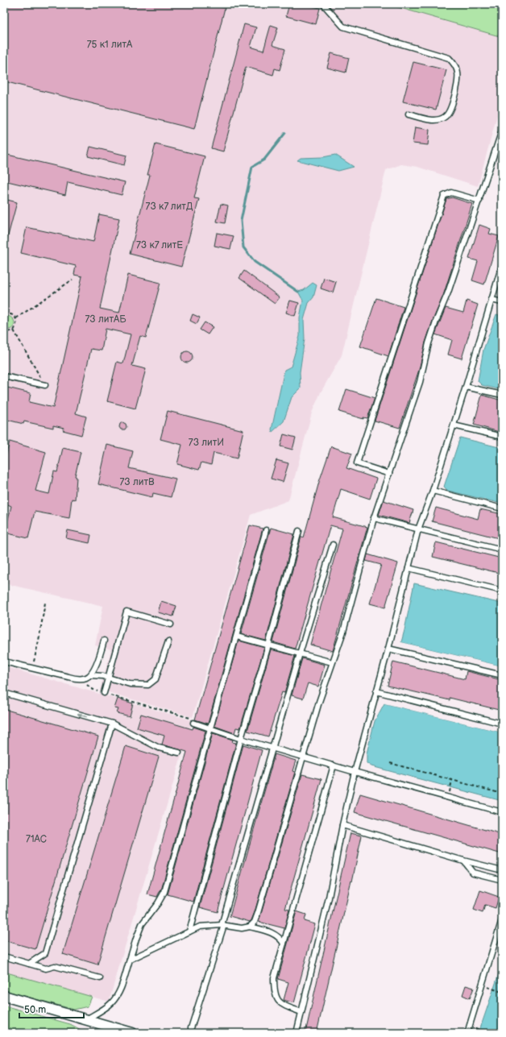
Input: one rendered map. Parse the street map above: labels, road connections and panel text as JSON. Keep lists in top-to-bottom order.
{
  "house_numbers": [
    "75 к1 литА",
    "73 к7 литД",
    "73 к7 литЕ",
    "73 литАБ",
    "73 литИ",
    "73 литВ",
    "71АС"
  ],
  "scale_bar": "50 m"
}
